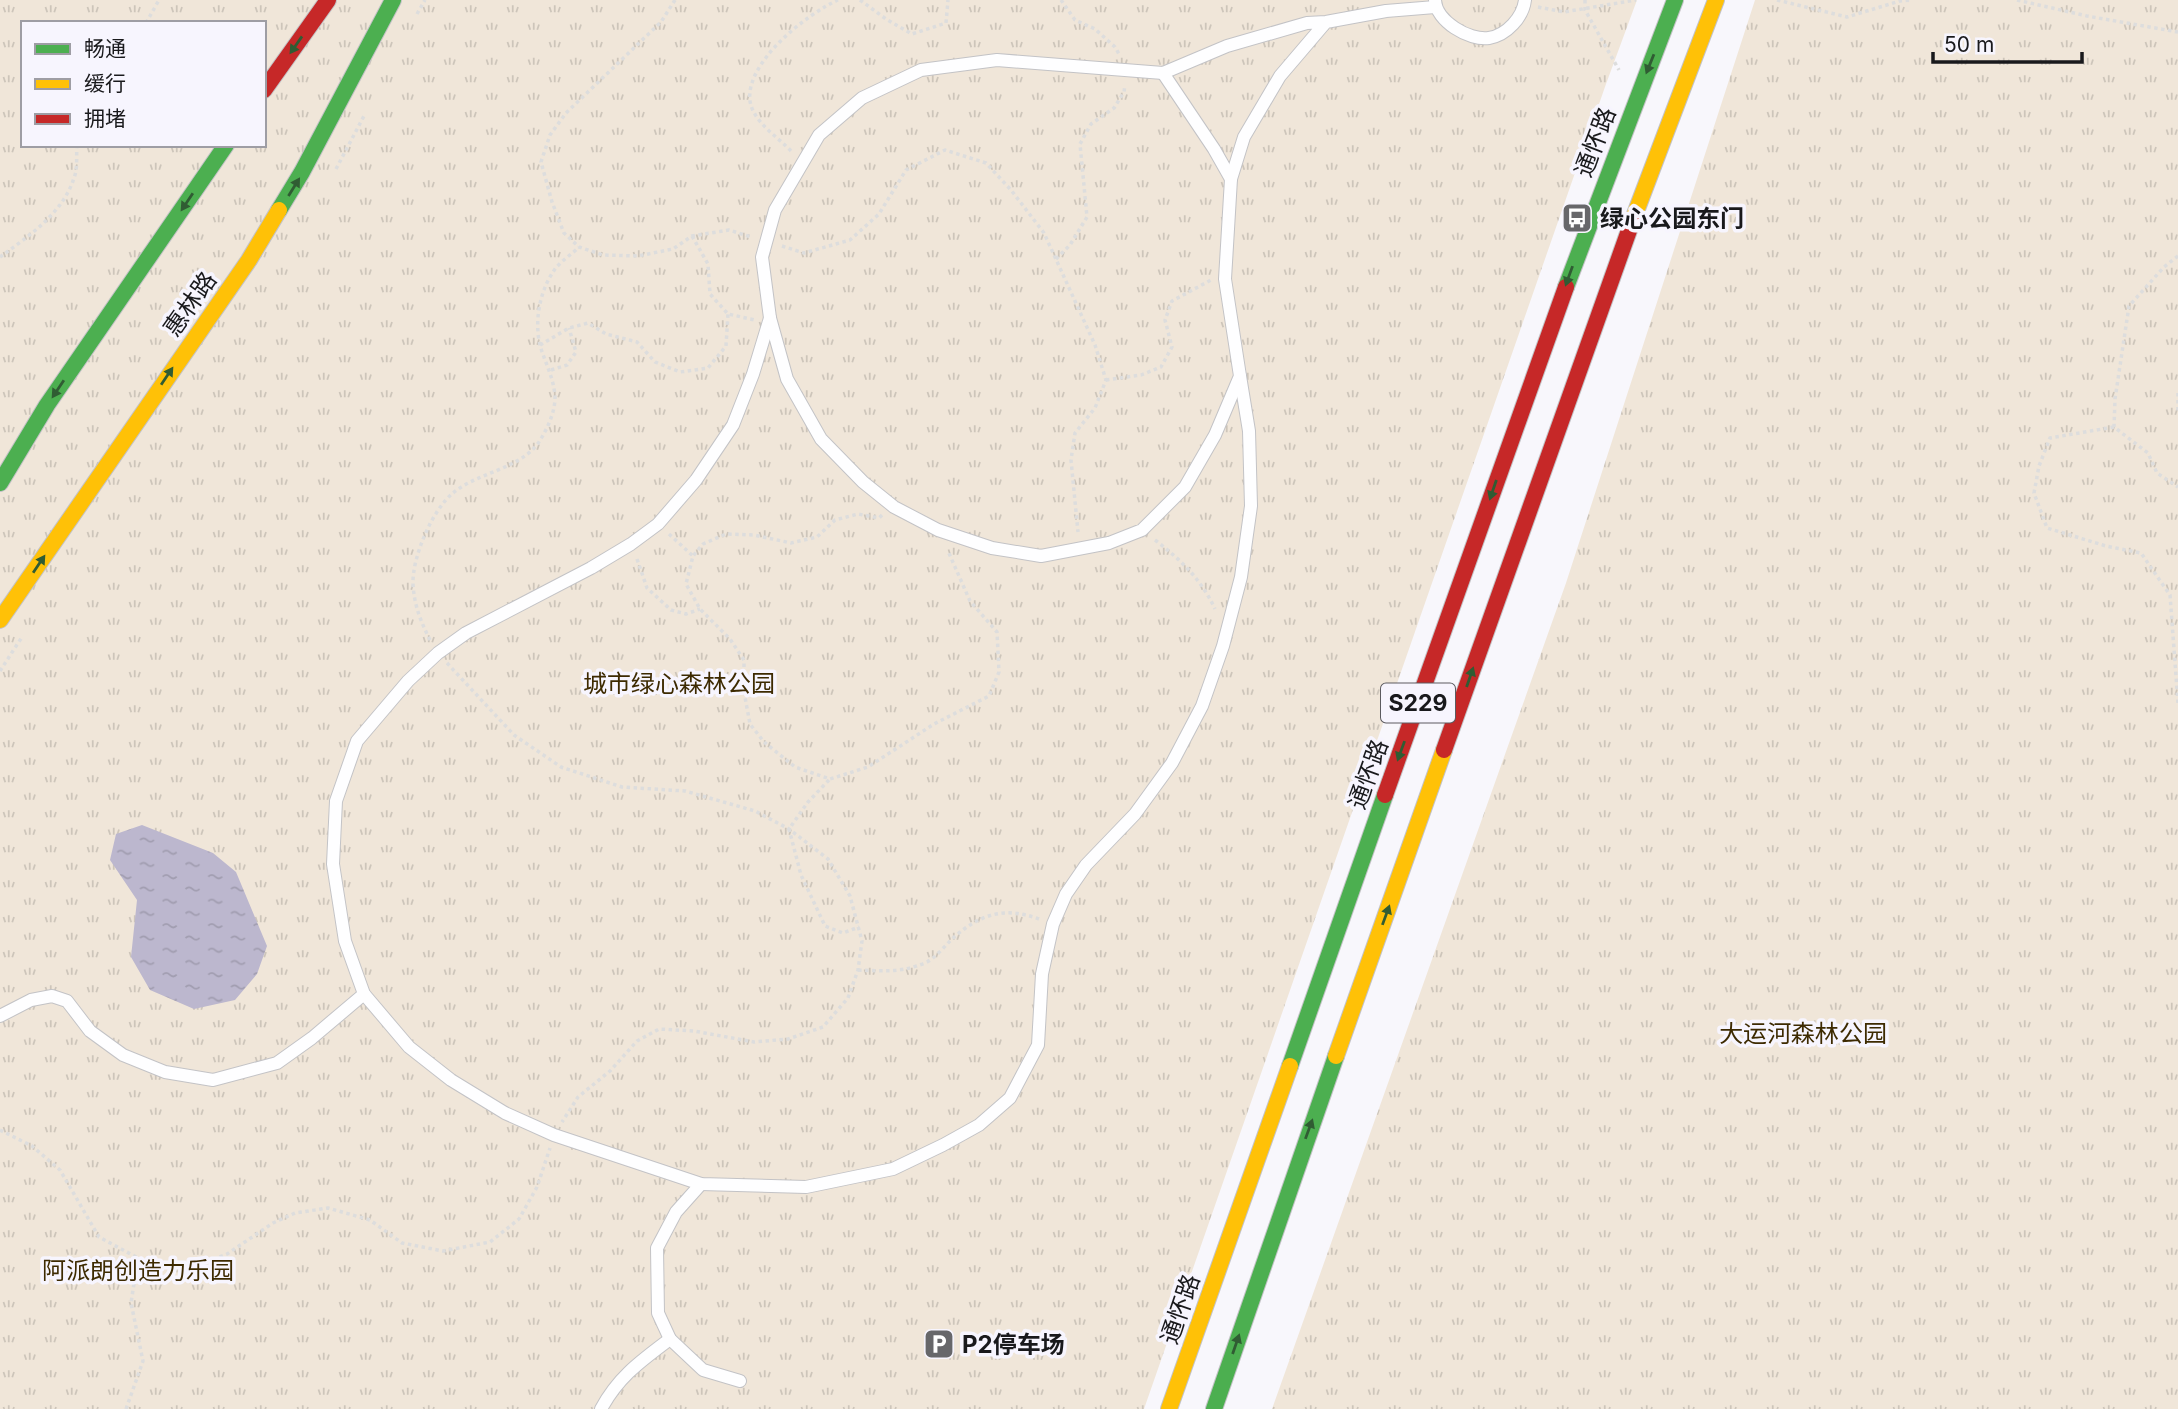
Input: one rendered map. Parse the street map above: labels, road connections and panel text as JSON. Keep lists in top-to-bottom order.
{
  "streets": {
    "main road": ["通怀路", "惠林路", "S229"]
  },
  "parks": ["城市绿心森林公园", "大运河森林公园", "阿派朗创造力乐园"],
  "places": {
    "bus stop": ["绿心公园东门"],
    "parking": ["P2停车场"]
  },
  "legend": ["畅通", "缓行", "拥堵"],
  "scale_bar": "50 m"
}
